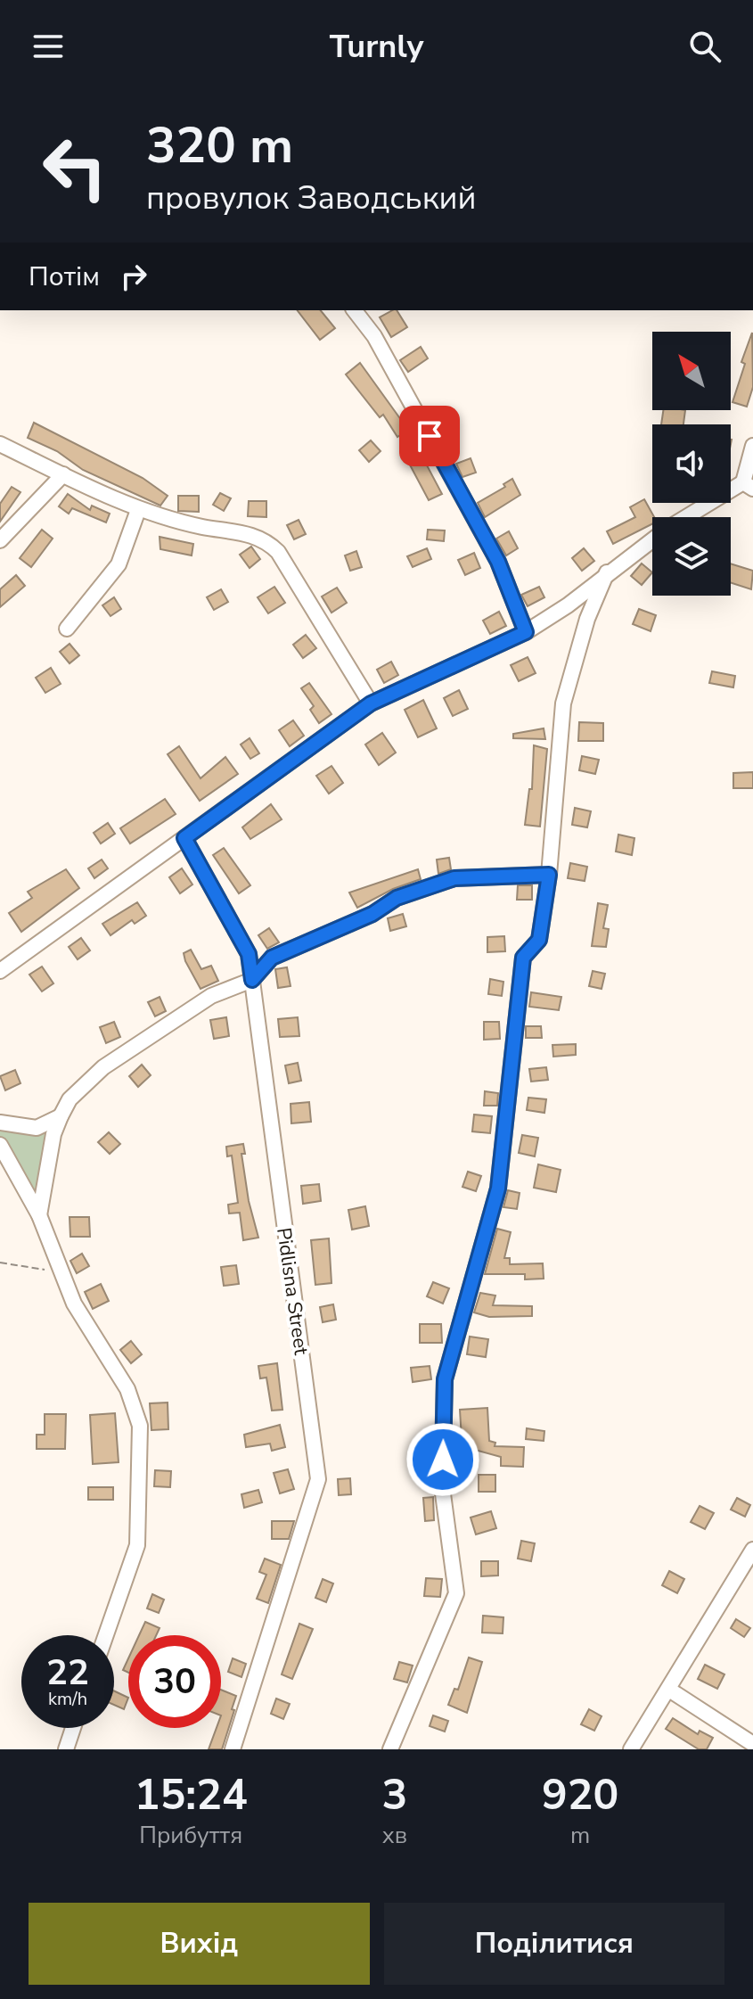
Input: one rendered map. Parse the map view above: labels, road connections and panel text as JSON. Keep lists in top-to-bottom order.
{
  "streets": {
    "street": ["Pidlisna Street"]
  },
  "north": "top left",
  "page": {
    "header": "Turnly",
    "turn": ["320 m", "провулок Заводський"],
    "then": "Потім",
    "speed": "22 km/h",
    "limit": "30",
    "eta": [
      "15:24",
      "Прибуття",
      "3",
      "хв",
      "920",
      "m"
    ],
    "buttons": ["Вихід", "Поділитися"]
  }
}
